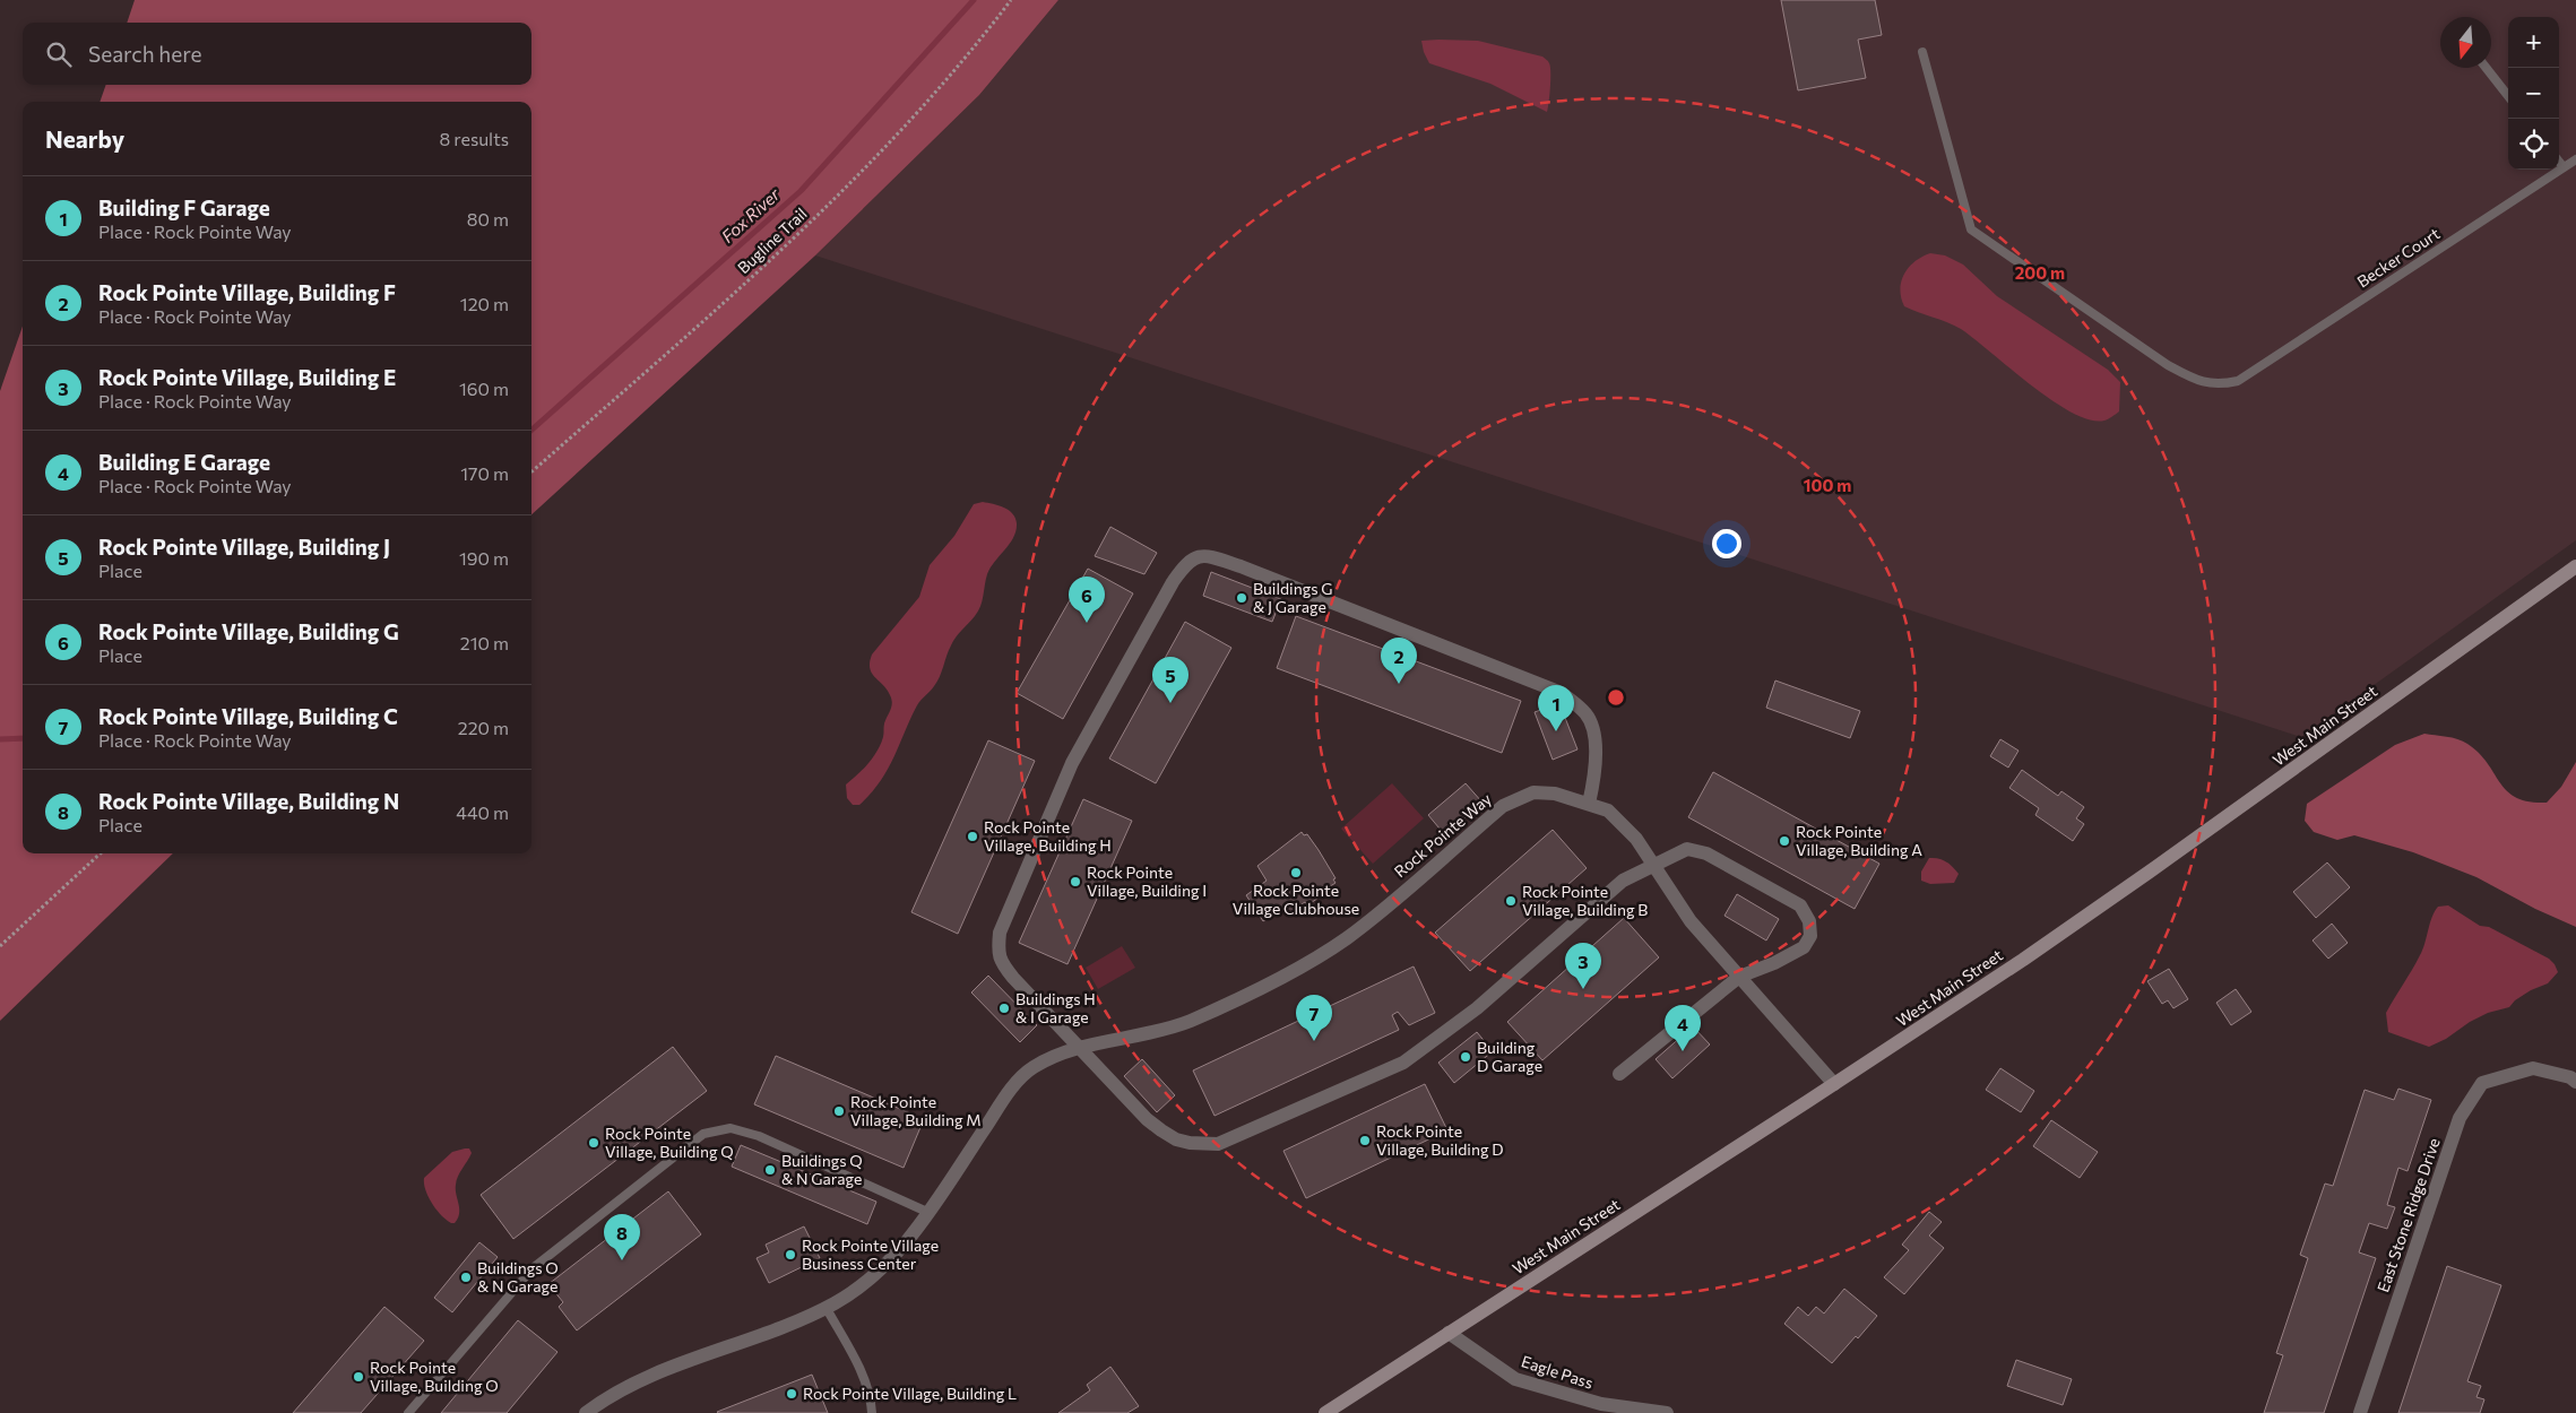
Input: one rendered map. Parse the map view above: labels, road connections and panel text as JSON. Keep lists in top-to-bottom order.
{
  "streets": {
    "main road": ["West Main Street"],
    "street": ["Rock Pointe Way", "East Stone Ridge Drive", "Eagle Pass"],
    "lane": ["Becker Court"],
    "path": ["Bugline Trail"]
  },
  "crossings": [
    ["West Main Street", "Rock Pointe Way"],
    ["West Main Street", "Eagle Pass"]
  ],
  "water": ["Fox River"],
  "places": [
    "Buildings G & J Garage",
    "Rock Pointe Village, Building H",
    "Rock Pointe Village, Building A",
    "Rock Pointe Village Clubhouse",
    "Rock Pointe Village, Building I",
    "Rock Pointe Village, Building B",
    "Buildings H & I Garage",
    "Building D Garage",
    "Rock Pointe Village, Building M",
    "Rock Pointe Village, Building D",
    "Rock Pointe Village, Building Q",
    "Buildings Q & N Garage",
    "Rock Pointe Village Business Center",
    "Buildings O & N Garage",
    "Rock Pointe Village, Building O",
    "Rock Pointe Village, Building L"
  ],
  "north": "bottom",
  "page": {
    "map_buttons": ["+", "−"],
    "search": "Search here",
    "heading": ["Nearby", "8 results"],
    "list": [
      {
        "mark": "1",
        "name": "Building F Garage",
        "note": "Place · Rock Pointe Way",
        "value": "80 m"
      },
      {
        "mark": "2",
        "name": "Rock Pointe Village, Building F",
        "note": "Place · Rock Pointe Way",
        "value": "120 m"
      },
      {
        "mark": "3",
        "name": "Rock Pointe Village, Building E",
        "note": "Place · Rock Pointe Way",
        "value": "160 m"
      },
      {
        "mark": "4",
        "name": "Building E Garage",
        "note": "Place · Rock Pointe Way",
        "value": "170 m"
      },
      {
        "mark": "5",
        "name": "Rock Pointe Village, Building J",
        "note": "Place",
        "value": "190 m"
      },
      {
        "mark": "6",
        "name": "Rock Pointe Village, Building G",
        "note": "Place",
        "value": "210 m"
      },
      {
        "mark": "7",
        "name": "Rock Pointe Village, Building C",
        "note": "Place · Rock Pointe Way",
        "value": "220 m"
      },
      {
        "mark": "8",
        "name": "Rock Pointe Village, Building N",
        "note": "Place",
        "value": "440 m"
      }
    ],
    "pins": [
      "6",
      "2",
      "5",
      "1",
      "3",
      "7",
      "4",
      "8"
    ]
  },
  "rings": ["200 m", "100 m"]
}
